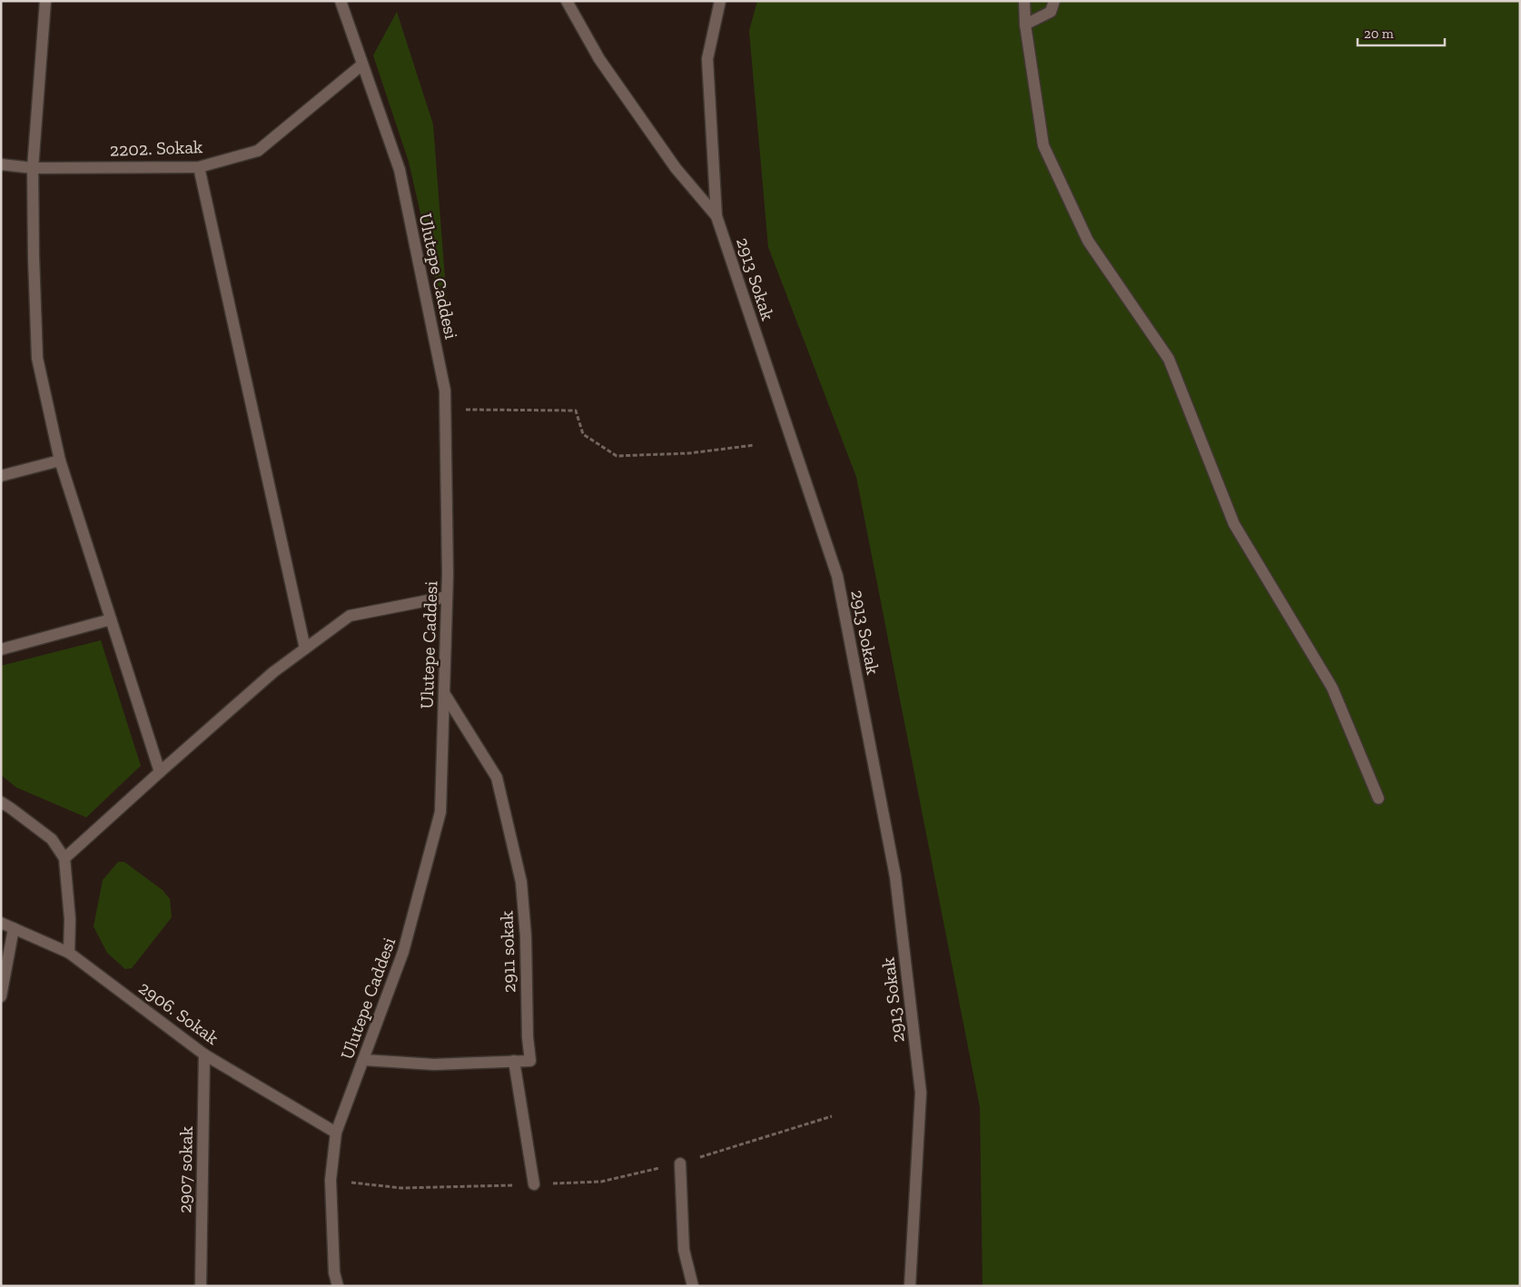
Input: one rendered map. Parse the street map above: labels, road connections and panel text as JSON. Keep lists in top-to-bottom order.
{
  "streets": {
    "street": [
      "2202. Sokak",
      "Ulutepe Caddesi",
      "2913 Sokak",
      "2911 sokak",
      "2906. Sokak",
      "2907 sokak"
    ]
  },
  "crossings": [
    ["2202. Sokak", "Ulutepe Caddesi"],
    ["Ulutepe Caddesi", "2911 sokak"],
    ["Ulutepe Caddesi", "2906. Sokak"],
    ["2906. Sokak", "2907 sokak"]
  ],
  "scale_bar": "20 m"
}
